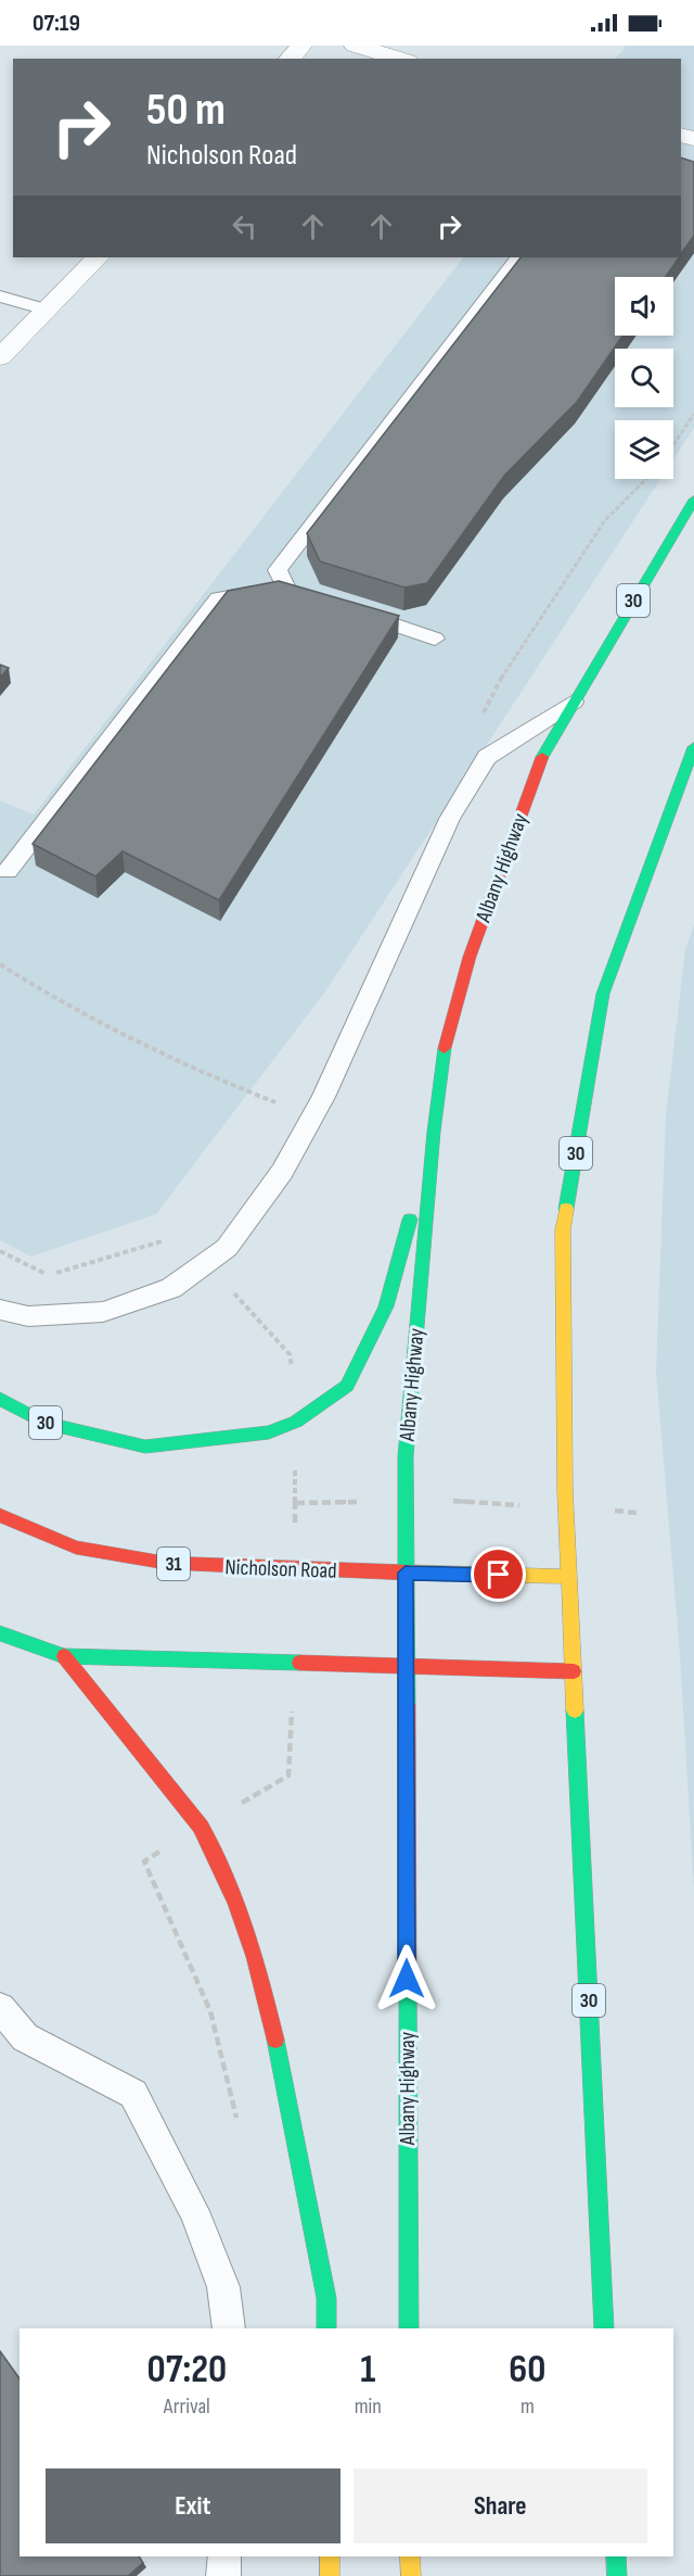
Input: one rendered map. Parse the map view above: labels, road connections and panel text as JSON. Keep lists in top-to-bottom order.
{
  "streets": {
    "main road": [
      "30",
      "Albany Highway",
      "31",
      "Nicholson Road"
    ]
  },
  "crossings": [
    ["30", "Albany Highway"],
    ["30", "Nicholson Road"],
    ["Albany Highway", "Nicholson Road"]
  ],
  "page": {
    "status": "07:19",
    "turn": ["50 m", "Nicholson Road"],
    "eta": [
      "07:20",
      "Arrival",
      "1",
      "min",
      "60",
      "m"
    ],
    "buttons": ["Exit", "Share"]
  }
}
